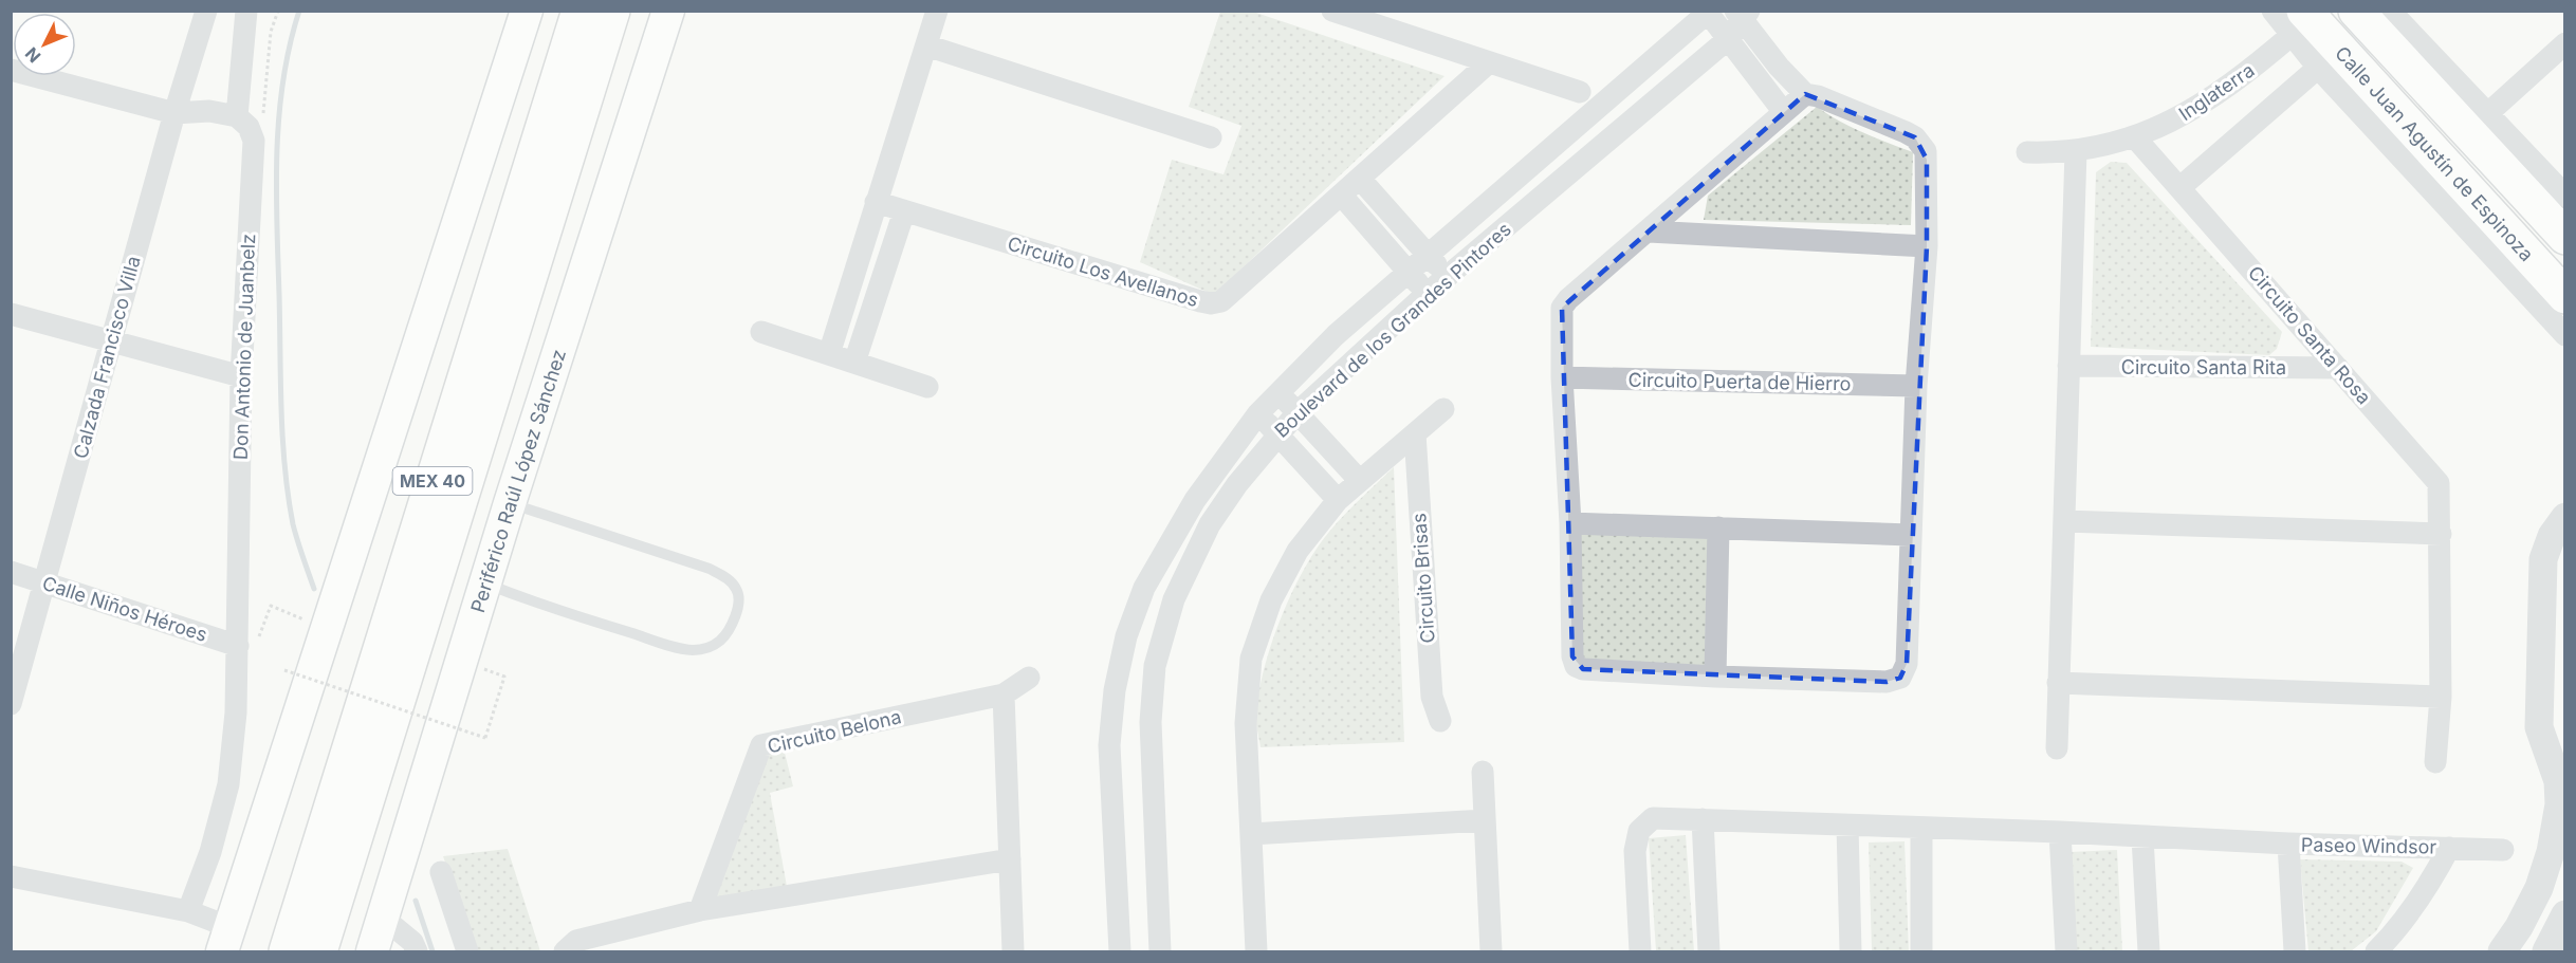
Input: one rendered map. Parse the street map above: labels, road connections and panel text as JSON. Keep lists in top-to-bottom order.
{
  "streets": {
    "main road": ["Calle Juan Agustín de Espinoza", "MEX 40", "Periférico Raúl López Sánchez"],
    "street": [
      "Inglaterra",
      "Circuito Los Avellanos",
      "Boulevard de los Grandes Pintores",
      "Circuito Santa Rosa",
      "Don Antonio de Juanbelz",
      "Calzada Francisco Villa",
      "Circuito Santa Rita",
      "Circuito Puerta de Hierro",
      "Circuito Brisas",
      "Calle Niños Héroes",
      "Circuito Belona",
      "Paseo Windsor"
    ]
  },
  "crossings": [
    ["Inglaterra", "Calle Juan Agustín de Espinoza"],
    ["Inglaterra", "Circuito Santa Rosa"],
    ["Circuito Santa Rosa", "Circuito Santa Rita"],
    ["Don Antonio de Juanbelz", "Calle Niños Héroes"],
    ["Calzada Francisco Villa", "Calle Niños Héroes"]
  ],
  "north": "bottom left"
}
